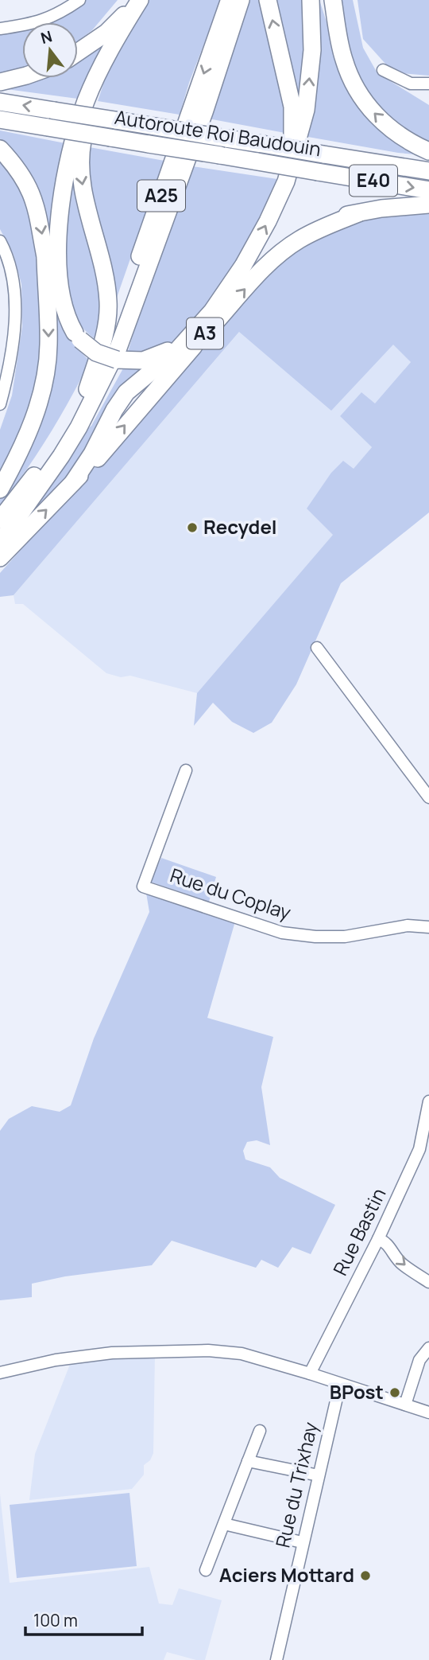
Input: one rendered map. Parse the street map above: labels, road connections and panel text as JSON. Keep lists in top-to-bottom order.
{
  "streets": {
    "highway": [
      "Autoroute Roi Baudouin",
      "E40",
      "A25",
      "A3"
    ],
    "street": ["Rue du Coplay", "Rue Bastin", "Rue du Trixhay"]
  },
  "places": ["Recydel", "BPost", "Aciers Mottard"],
  "scale_bar": "100 m",
  "north": "top"
}
